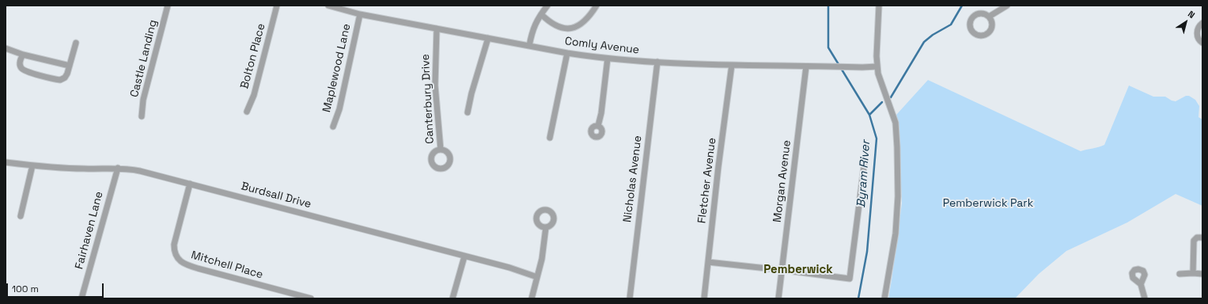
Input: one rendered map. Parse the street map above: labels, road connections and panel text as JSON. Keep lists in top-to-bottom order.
{
  "streets": {
    "street": [
      "Comly Avenue",
      "Bolton Place",
      "Castle Landing",
      "Maplewood Lane",
      "Canterbury Drive",
      "Nicholas Avenue",
      "Fletcher Avenue",
      "Morgan Avenue",
      "Burdsall Drive",
      "Fairhaven Lane",
      "Mitchell Place"
    ]
  },
  "crossings": [
    ["Comly Avenue", "Maplewood Lane"],
    ["Comly Avenue", "Canterbury Drive"],
    ["Comly Avenue", "Nicholas Avenue"],
    ["Comly Avenue", "Fletcher Avenue"],
    ["Comly Avenue", "Morgan Avenue"],
    ["Burdsall Drive", "Fairhaven Lane"],
    ["Burdsall Drive", "Mitchell Place"]
  ],
  "districts": ["Pemberwick"],
  "water": ["Byram River"],
  "parks": ["Pemberwick Park"],
  "scale_bar": "100 m",
  "north": "top right"
}
